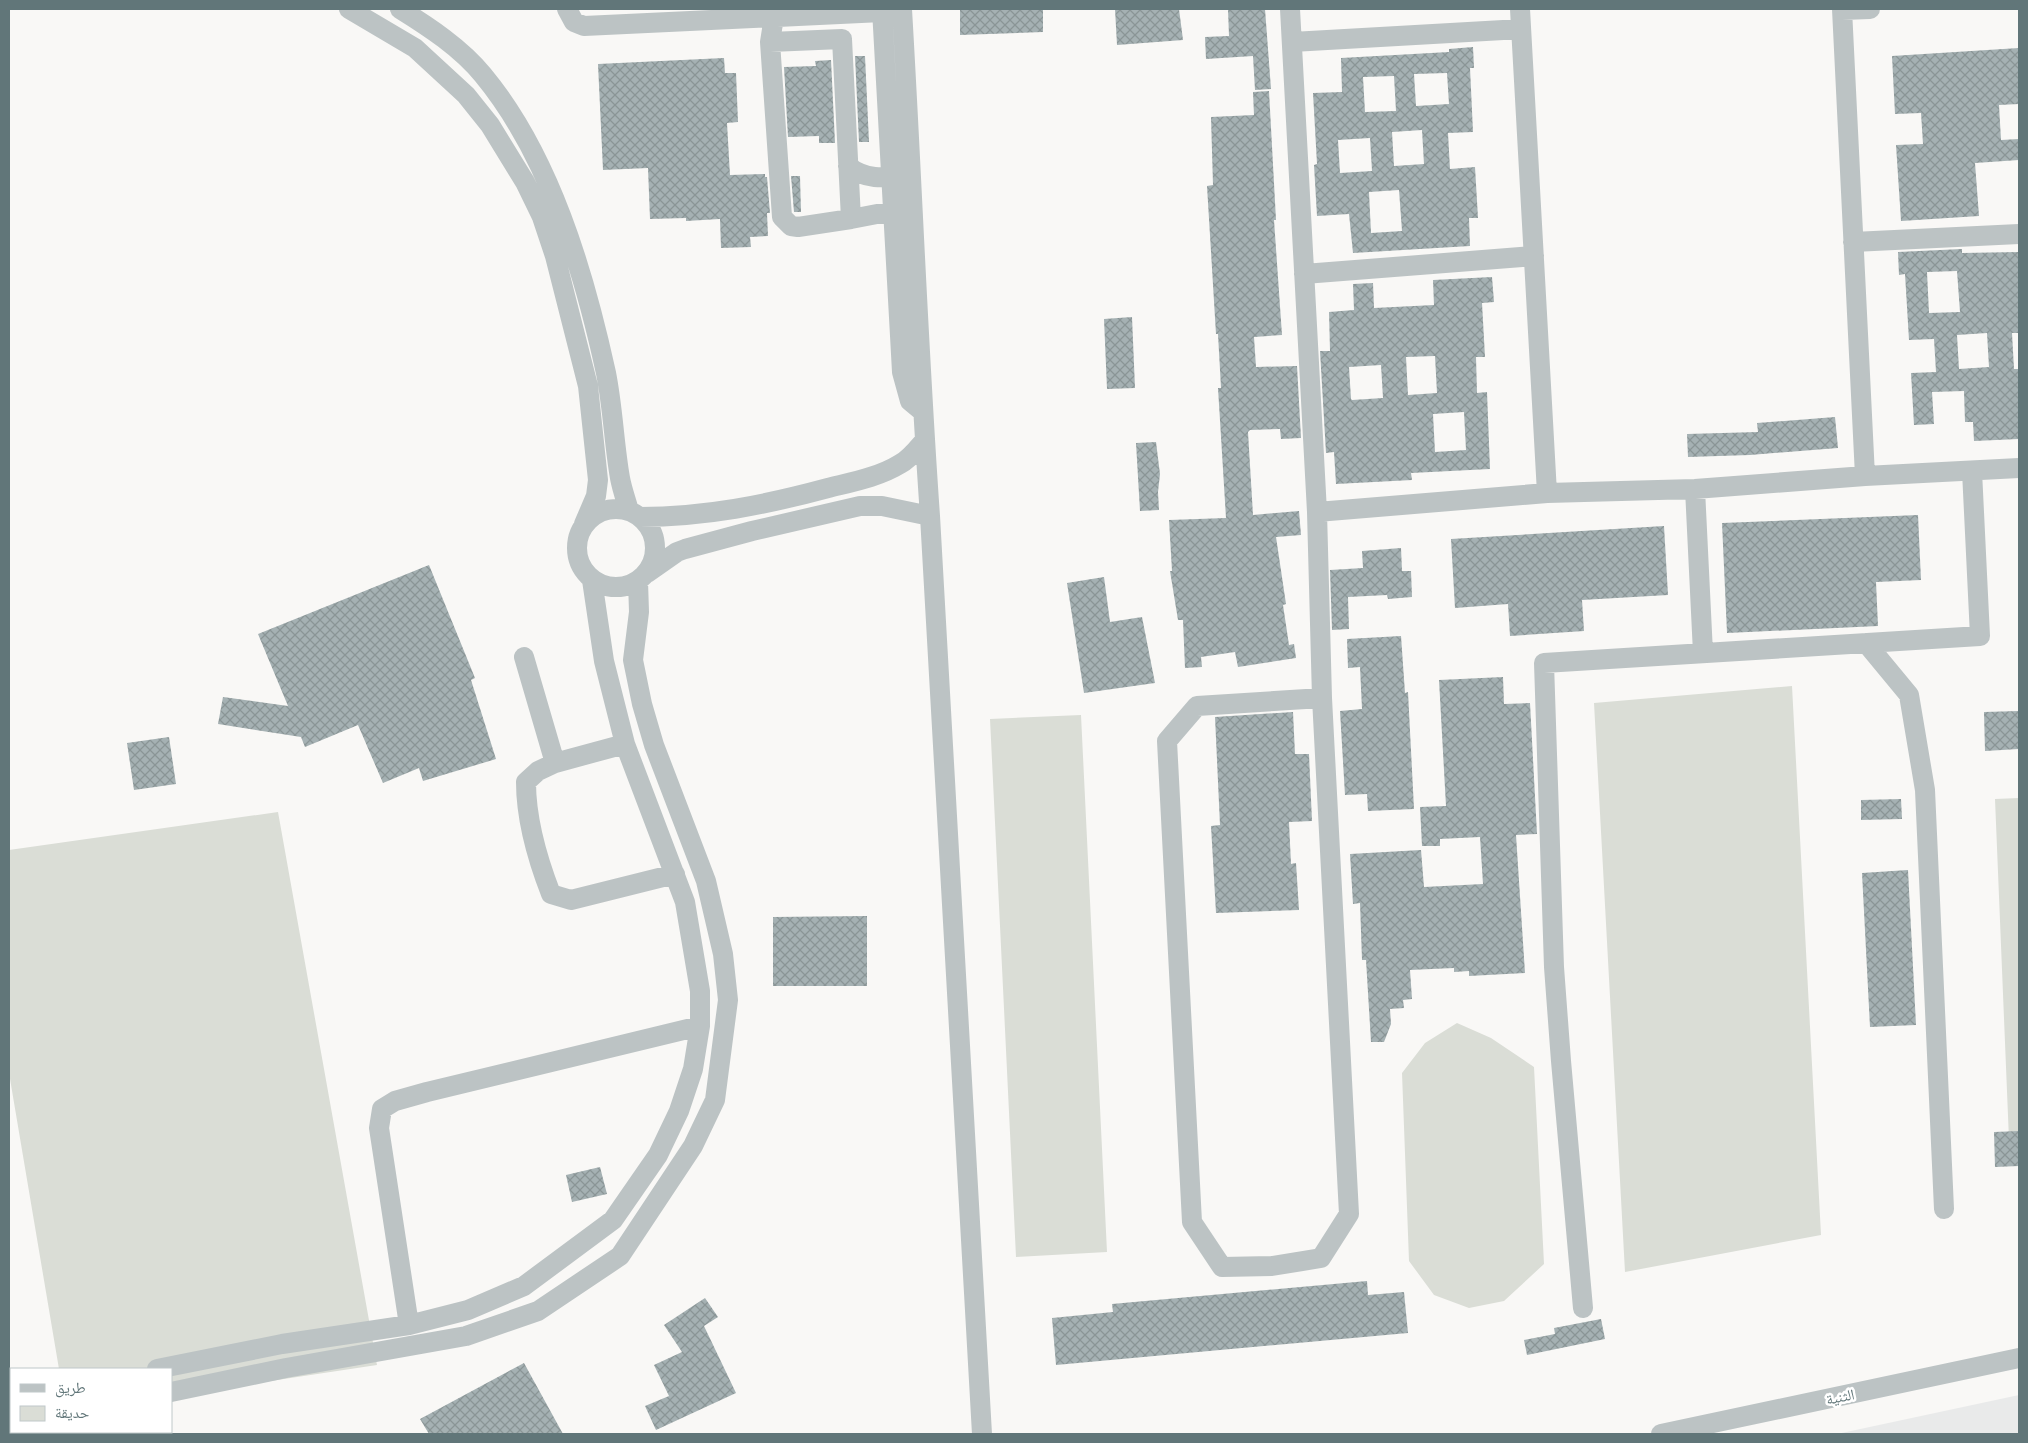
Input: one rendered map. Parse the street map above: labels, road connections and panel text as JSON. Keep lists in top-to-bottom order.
{
  "streets": {
    "street": ["الثنية"]
  },
  "legend": ["طريق", "حديقة"]
}
